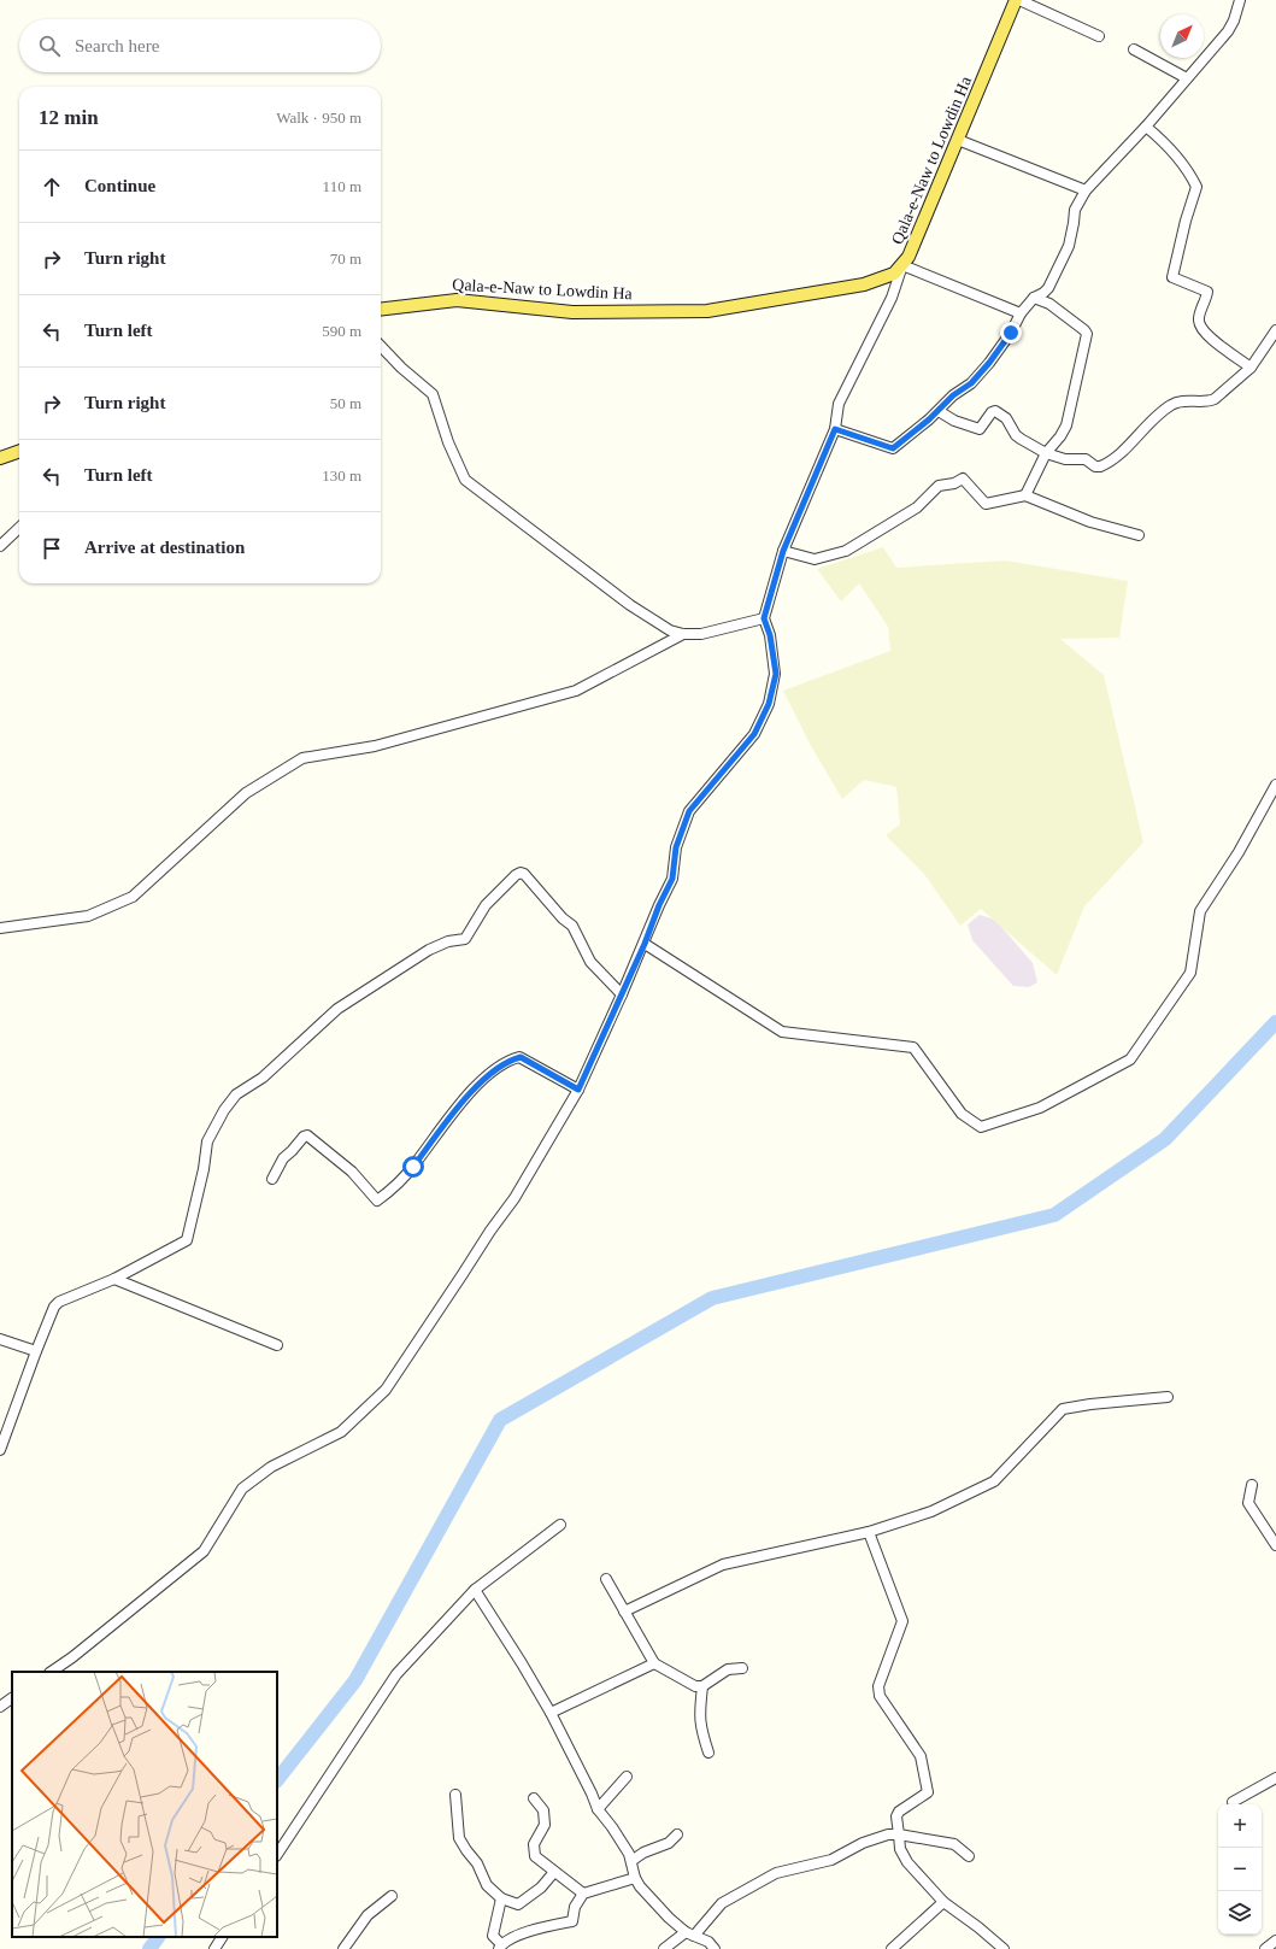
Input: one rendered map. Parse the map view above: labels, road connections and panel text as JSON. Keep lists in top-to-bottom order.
{
  "streets": {
    "main road": ["Qala-e-Naw to Lowdin Ha"]
  },
  "north": "top right",
  "page": {
    "search": "Search here",
    "heading": ["12 min", "Walk · 950 m"],
    "list": [
      ["Continue", "110 m"],
      ["Turn right", "70 m"],
      ["Turn left", "590 m"],
      ["Turn right", "50 m"],
      ["Turn left", "130 m"],
      "Arrive at destination"
    ],
    "map_buttons": ["+", "−"]
  }
}
